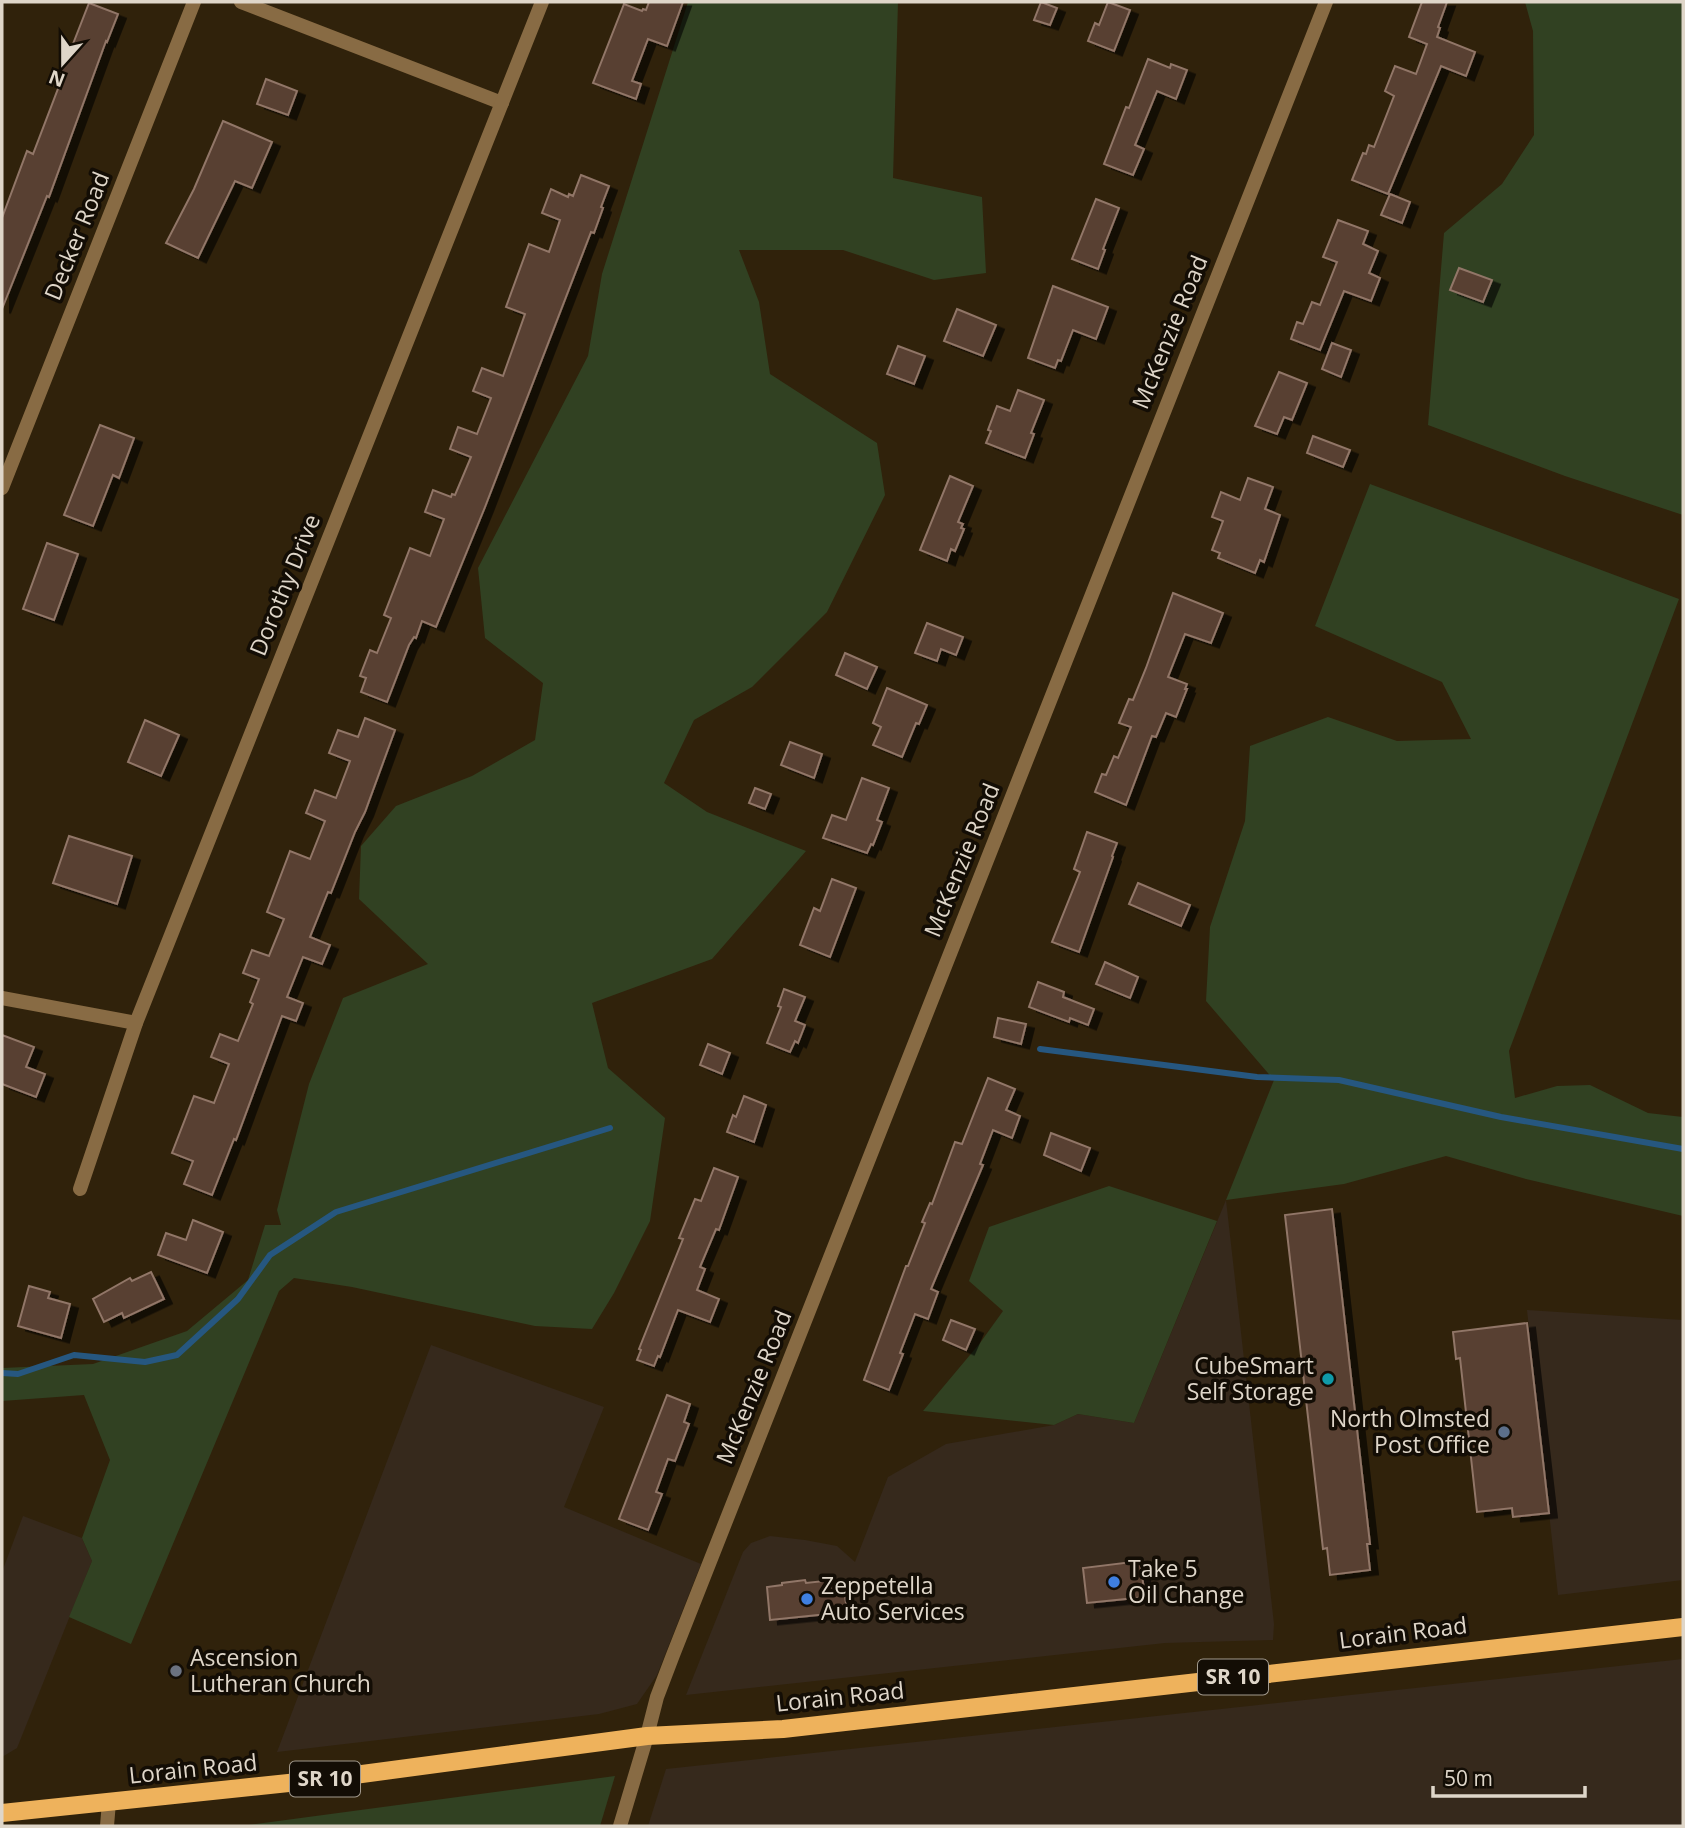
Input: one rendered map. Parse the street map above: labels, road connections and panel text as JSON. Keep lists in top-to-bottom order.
{
  "streets": {
    "main road": ["Lorain Road", "SR 10"],
    "street": ["Decker Road", "McKenzie Road", "Dorothy Drive"]
  },
  "crossings": [
    ["McKenzie Road", "Lorain Road"]
  ],
  "places": [
    "CubeSmart Self Storage",
    "North Olmsted Post Office",
    "Take 5 Oil Change",
    "Zeppetella Auto Services",
    "Ascension Lutheran Church"
  ],
  "scale_bar": "50 m",
  "north": "bottom"
}
